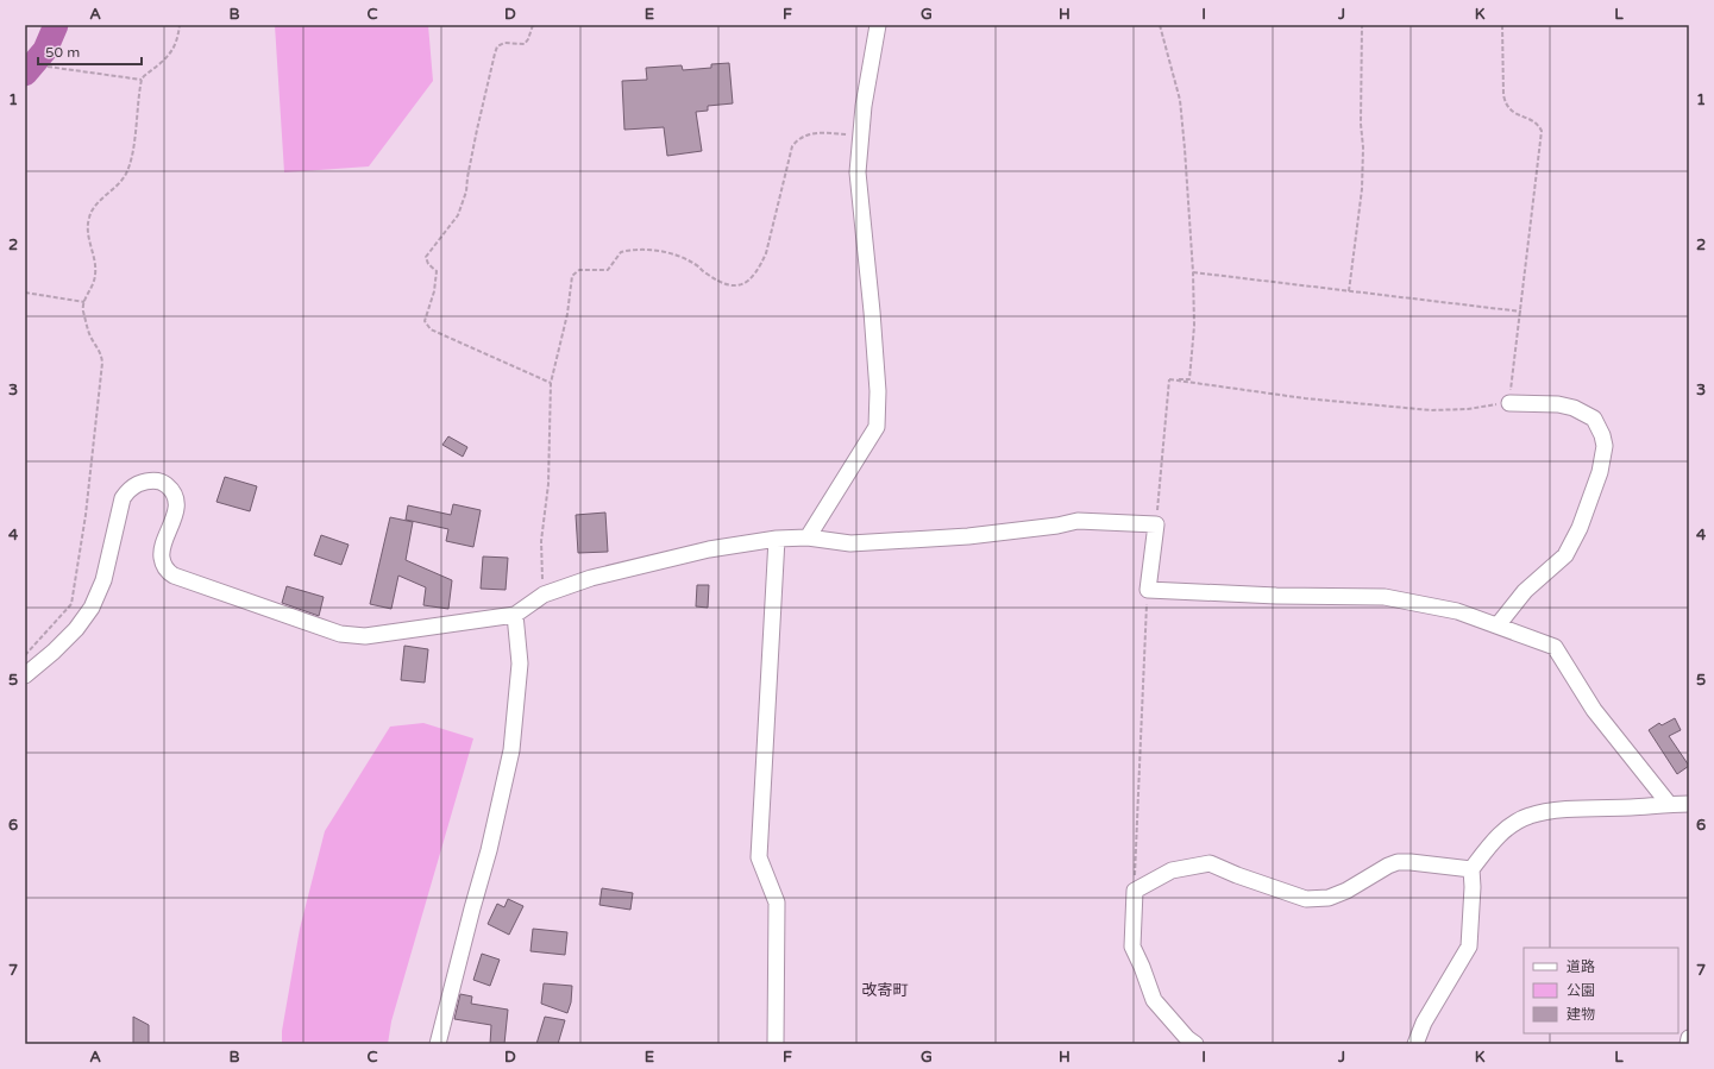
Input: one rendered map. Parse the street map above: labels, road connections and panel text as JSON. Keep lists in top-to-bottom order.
{
  "districts": ["改寄町"],
  "legend": ["道路", "公園", "建物"],
  "scale_bar": "50 m",
  "grid": {
    "columns": [
      "A",
      "B",
      "C",
      "D",
      "E",
      "F",
      "G",
      "H",
      "I",
      "J",
      "K",
      "L"
    ],
    "rows": [
      "1",
      "2",
      "3",
      "4",
      "5",
      "6",
      "7"
    ]
  }
}
